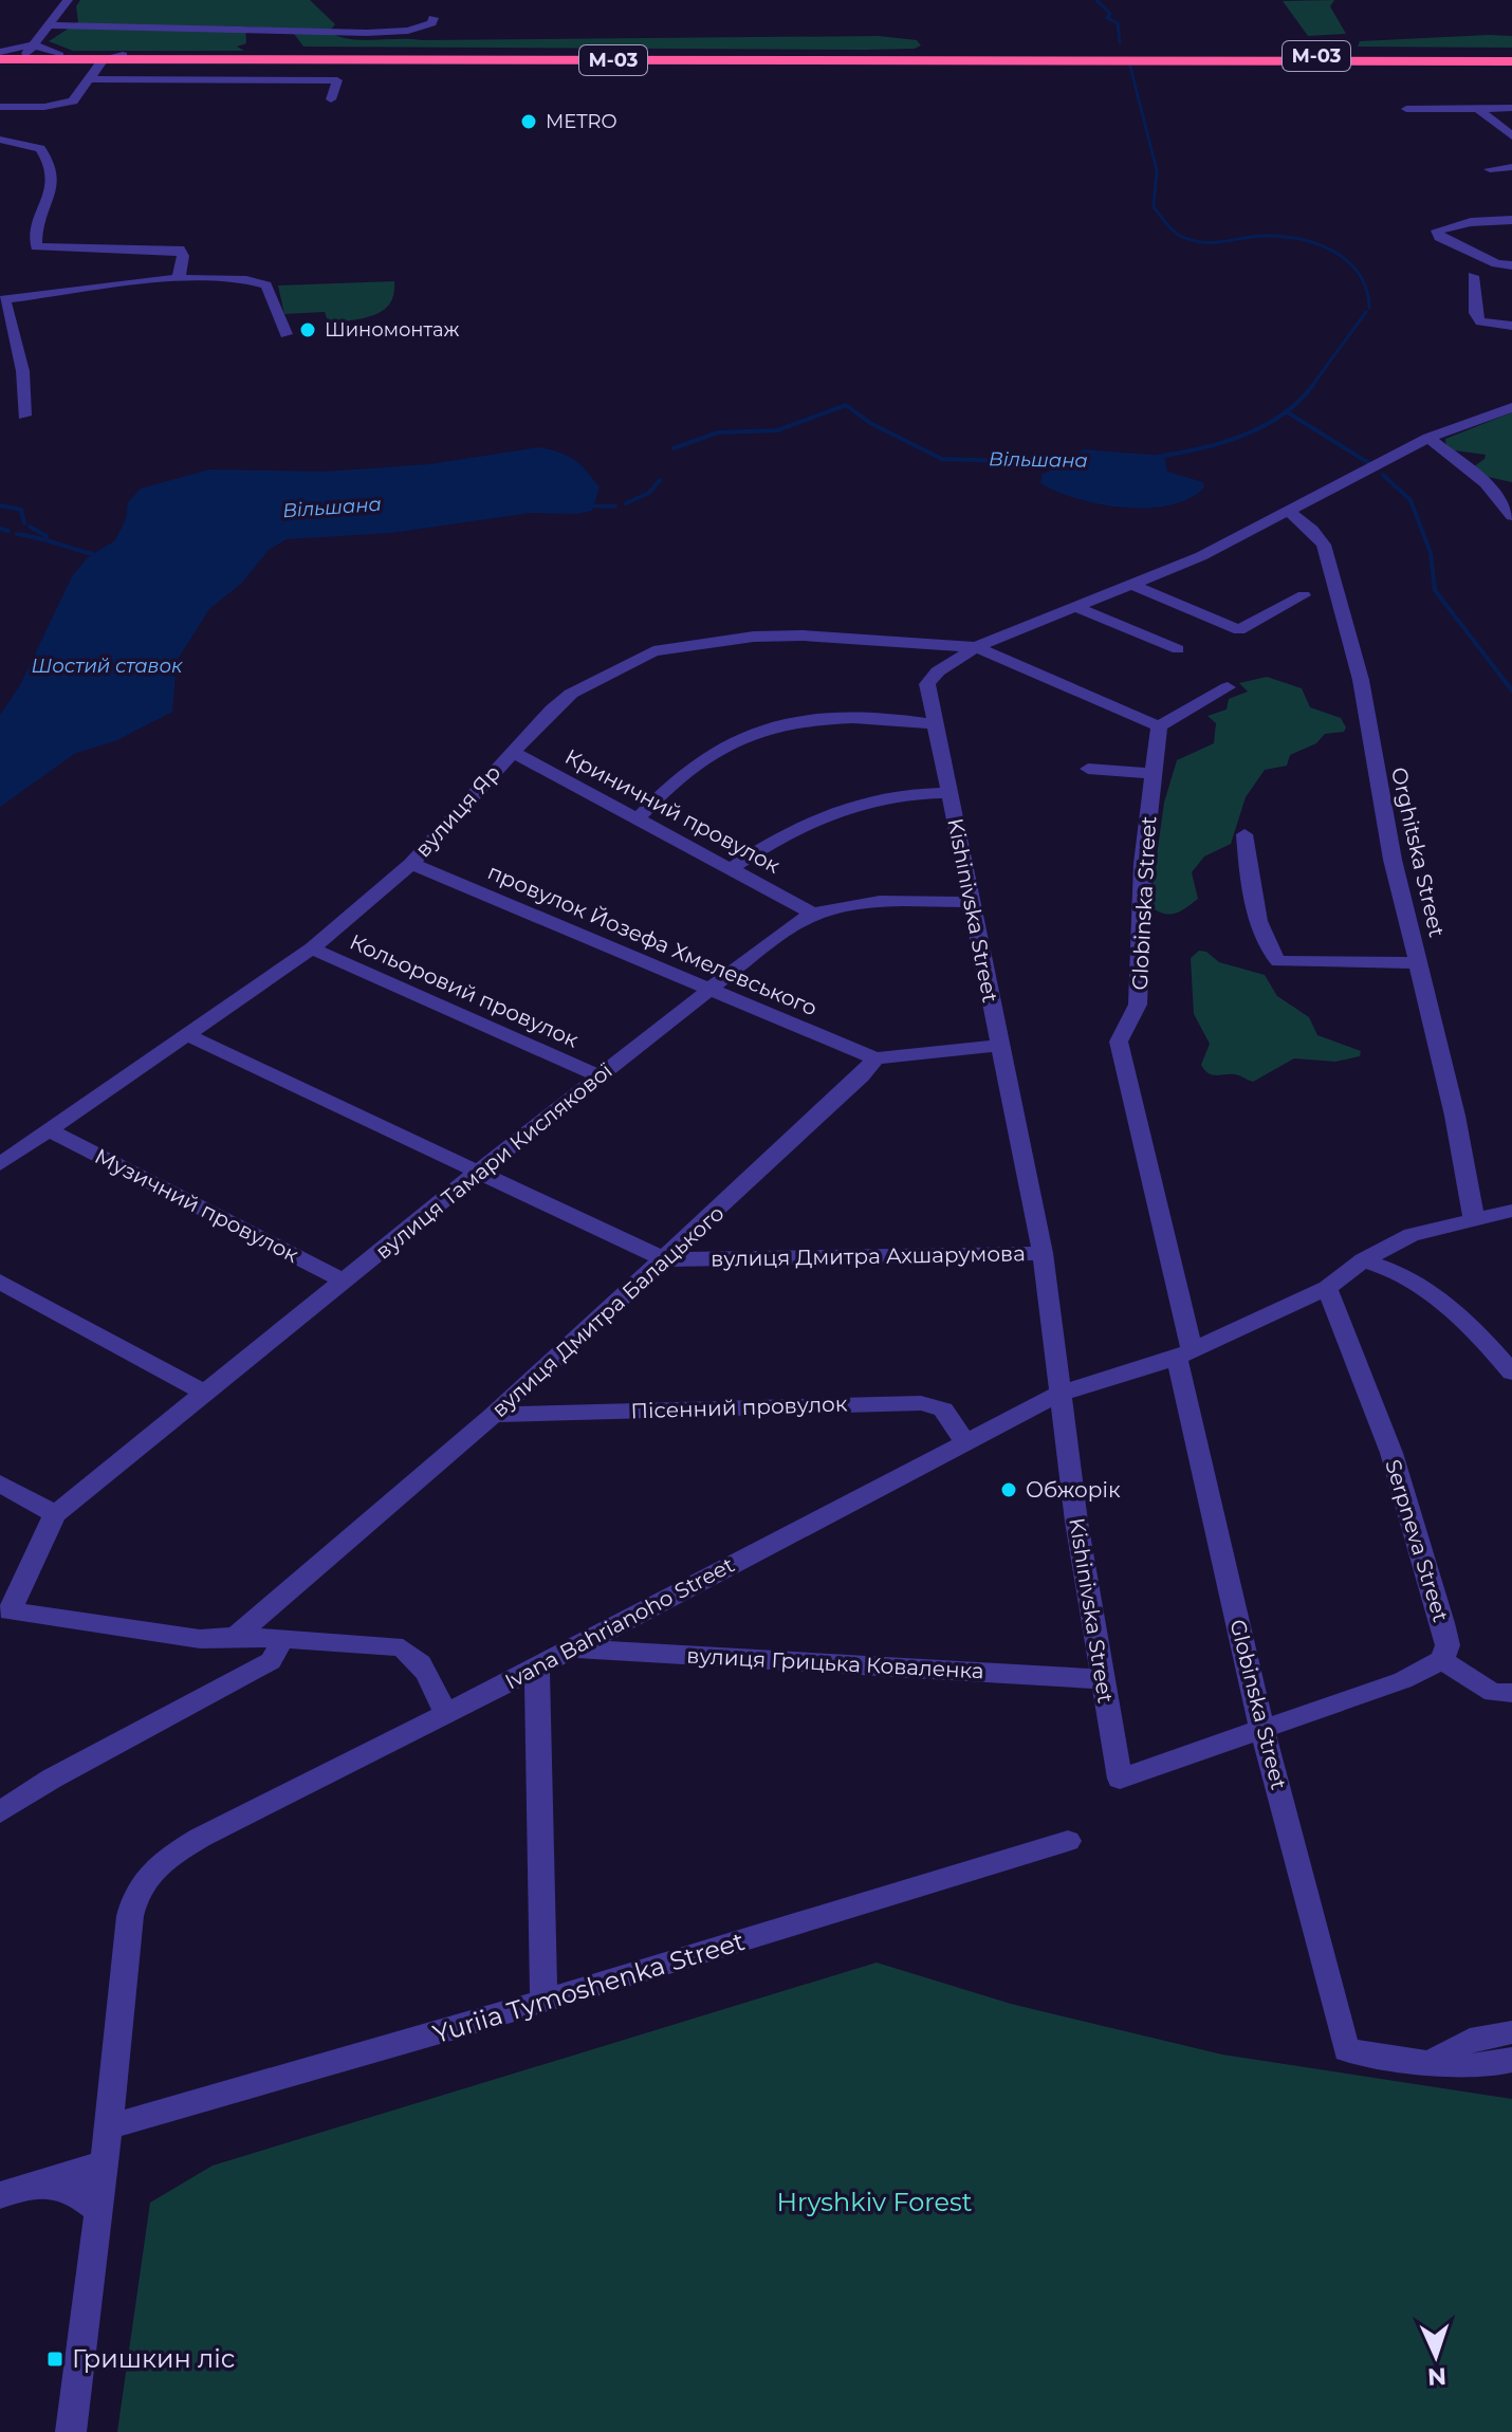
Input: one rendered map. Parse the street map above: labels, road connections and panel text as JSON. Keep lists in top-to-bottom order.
{
  "streets": {
    "highway": ["М-03"],
    "street": [
      "вулиця Яр",
      "Криничний провулок",
      "Orghitska Street",
      "Globinska Street",
      "Kishinivska Street",
      "провулок Йозефа Хмелевського",
      "Кольоровий провулок",
      "вулиця Тамари Кислякової",
      "Музичний провулок",
      "вулиця Дмитра Ахшарумова",
      "вулиця Дмитра Балацького",
      "Пісенний провулок",
      "Serpneva Street",
      "Ivana Bahrianoho Street",
      "вулиця Грицька Коваленка",
      "Yuriia Tymoshenka Street"
    ]
  },
  "crossings": [
    ["вулиця Яр", "Криничний провулок"],
    ["вулиця Яр", "Kishinivska Street"],
    ["вулиця Яр", "провулок Йозефа Хмелевського"],
    ["вулиця Яр", "Кольоровий провулок"],
    ["вулиця Яр", "Музичний провулок"],
    ["вулиця Яр", "вулиця Дмитра Ахшарумова"],
    ["Криничний провулок", "вулиця Тамари Кислякової"],
    ["Orghitska Street", "Kishinivska Street"],
    ["Orghitska Street", "Ivana Bahrianoho Street"],
    ["Globinska Street", "Kishinivska Street"],
    ["Globinska Street", "Ivana Bahrianoho Street"],
    ["Kishinivska Street", "вулиця Тамари Кислякової"],
    ["Kishinivska Street", "вулиця Дмитра Ахшарумова"],
    ["Kishinivska Street", "Ivana Bahrianoho Street"],
    ["Kishinivska Street", "вулиця Грицька Коваленка"],
    ["провулок Йозефа Хмелевського", "вулиця Тамари Кислякової"],
    ["провулок Йозефа Хмелевського", "вулиця Дмитра Балацького"],
    ["Кольоровий провулок", "вулиця Тамари Кислякової"],
    ["вулиця Тамари Кислякової", "Музичний провулок"],
    ["вулиця Тамари Кислякової", "вулиця Дмитра Ахшарумова"],
    ["вулиця Дмитра Ахшарумова", "вулиця Дмитра Балацького"],
    ["вулиця Дмитра Балацького", "Пісенний провулок"],
    ["Пісенний провулок", "Ivana Bahrianoho Street"],
    ["Serpneva Street", "Ivana Bahrianoho Street"],
    ["Ivana Bahrianoho Street", "вулиця Грицька Коваленка"],
    ["Ivana Bahrianoho Street", "Yuriia Tymoshenka Street"]
  ],
  "water": ["Вільшана", "Шостий ставок"],
  "parks": ["Hryshkiv Forest"],
  "places": {
    "other": ["METRO", "Шиномонтаж", "Обжорік"],
    "transit": ["Гришкин ліс"]
  },
  "north": "bottom"
}
